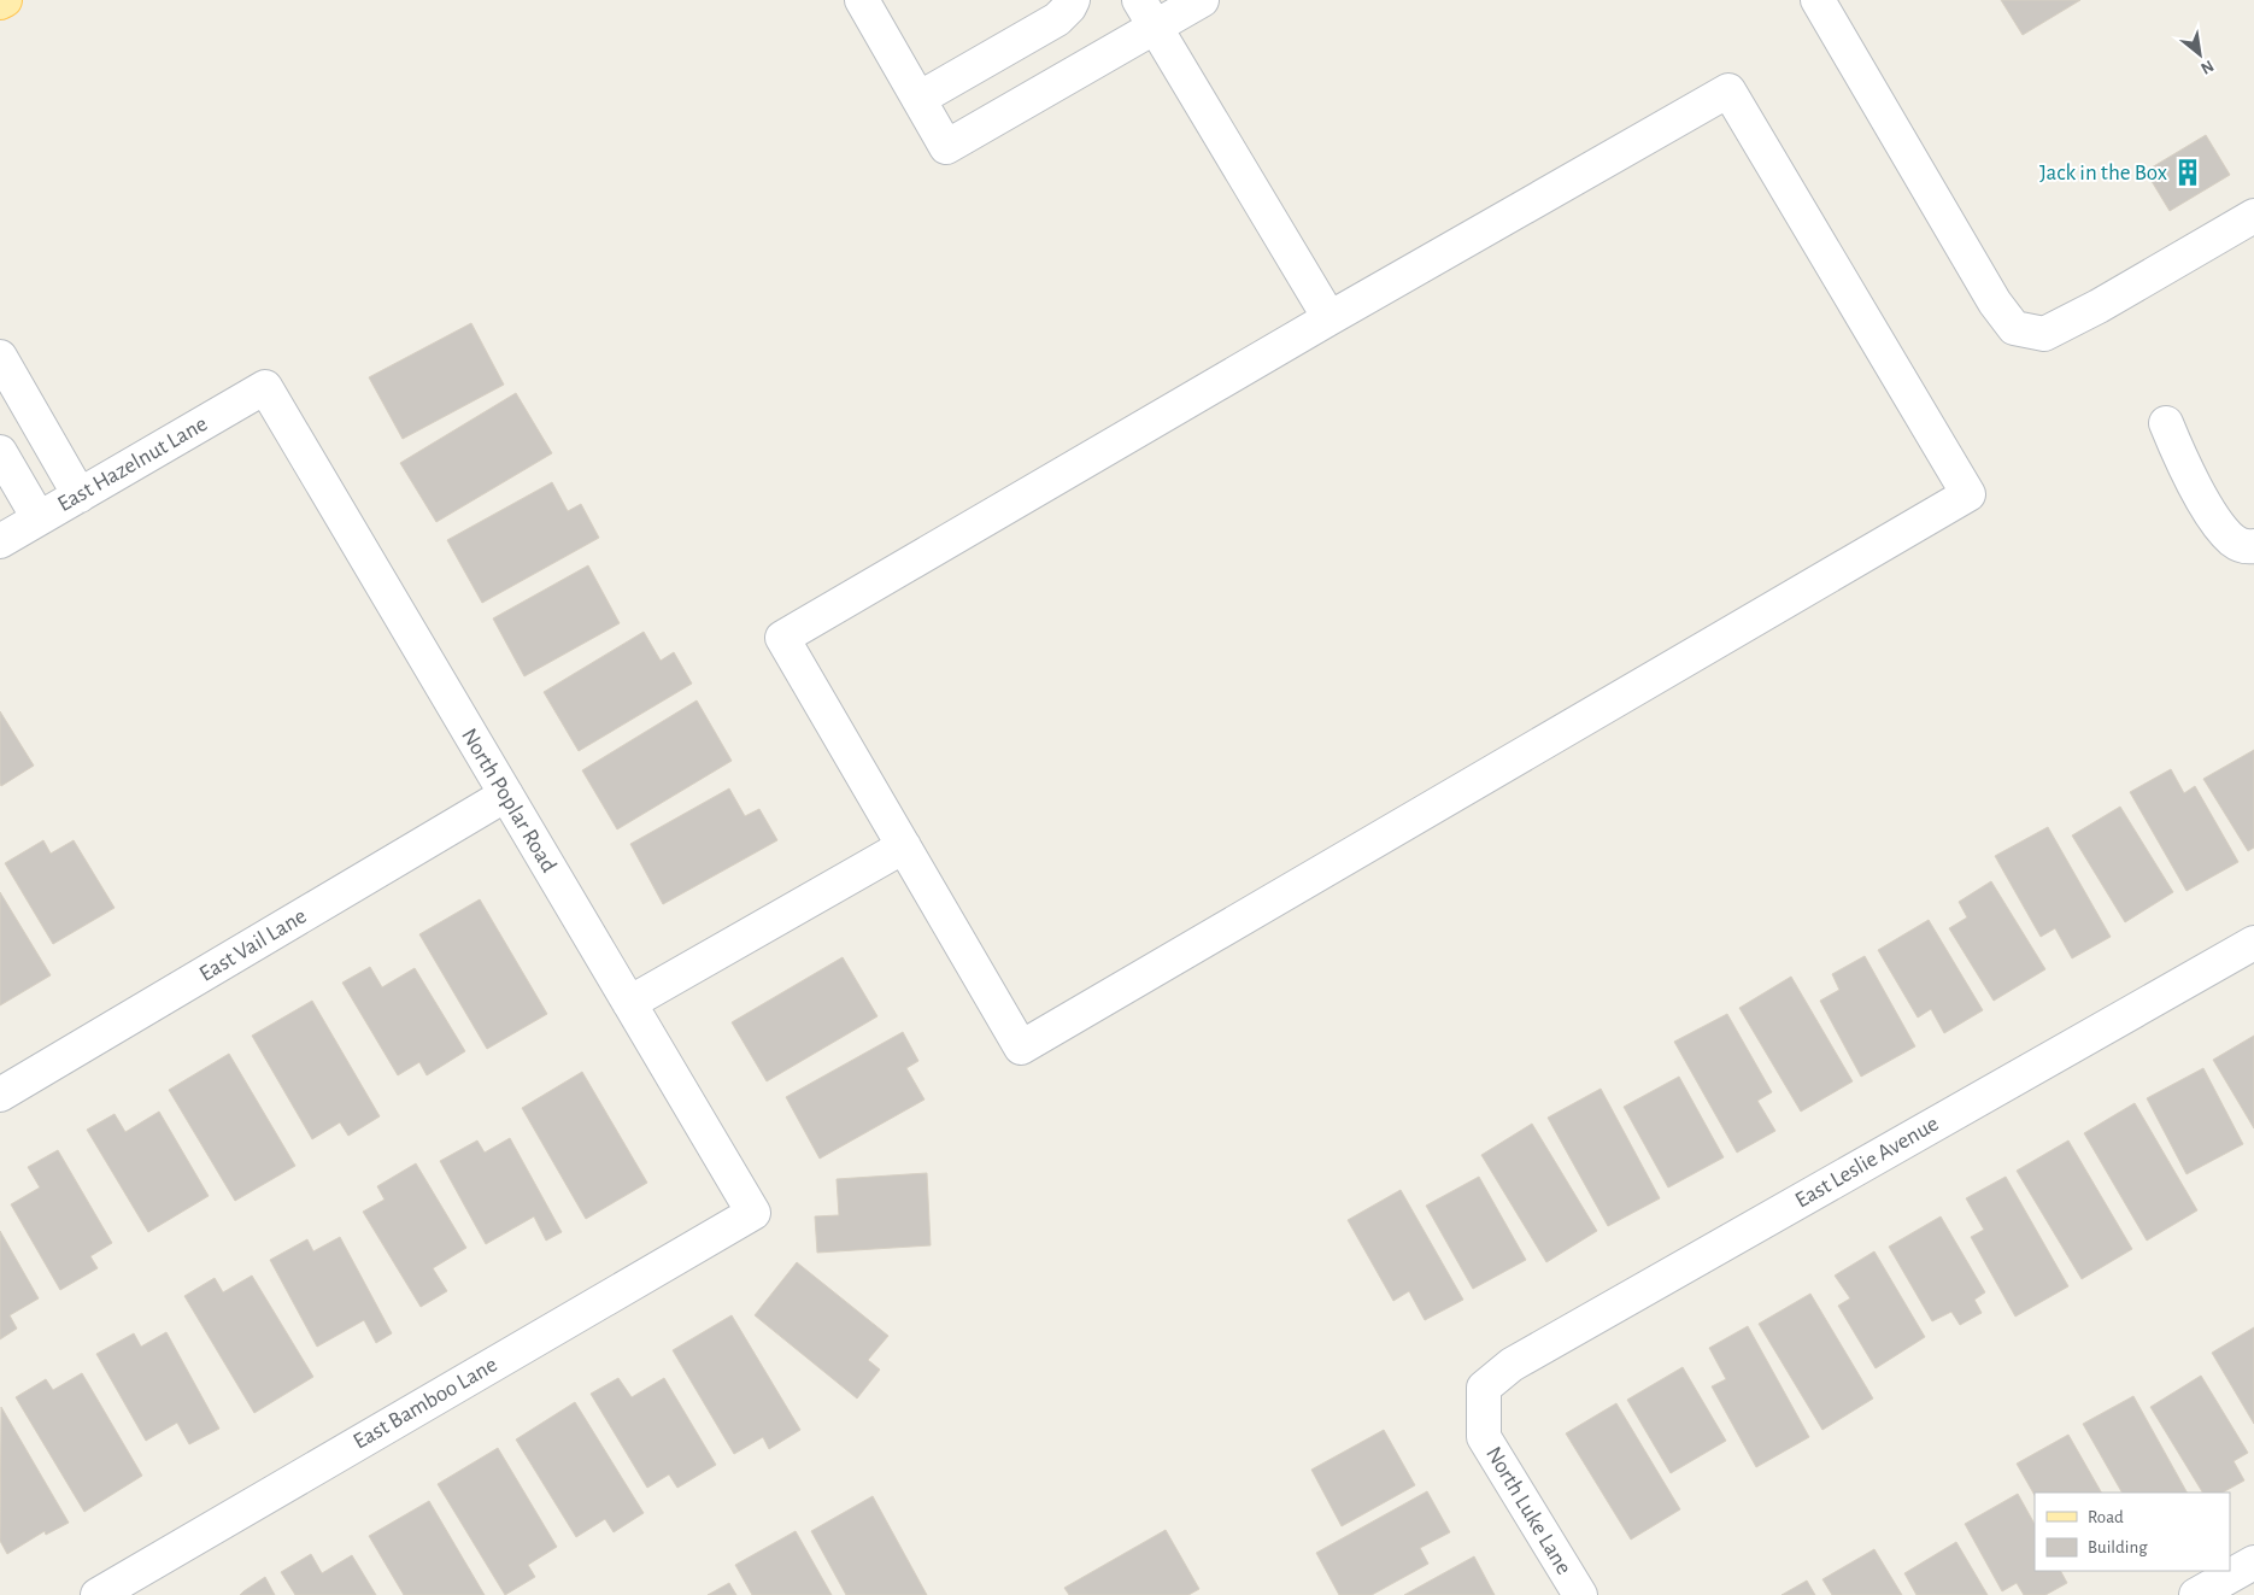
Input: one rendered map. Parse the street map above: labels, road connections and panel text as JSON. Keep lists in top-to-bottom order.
{
  "streets": {
    "street": [
      "East Hazelnut Lane",
      "North Poplar Road",
      "East Vail Lane",
      "East Leslie Avenue",
      "East Bamboo Lane",
      "North Luke Lane"
    ]
  },
  "crossings": [
    ["East Hazelnut Lane", "North Poplar Road"],
    ["North Poplar Road", "East Vail Lane"],
    ["North Poplar Road", "East Bamboo Lane"],
    ["East Leslie Avenue", "North Luke Lane"]
  ],
  "places": {
    "building": ["Jack in the Box"]
  },
  "legend": ["Road", "Building"],
  "north": "bottom right"
}
